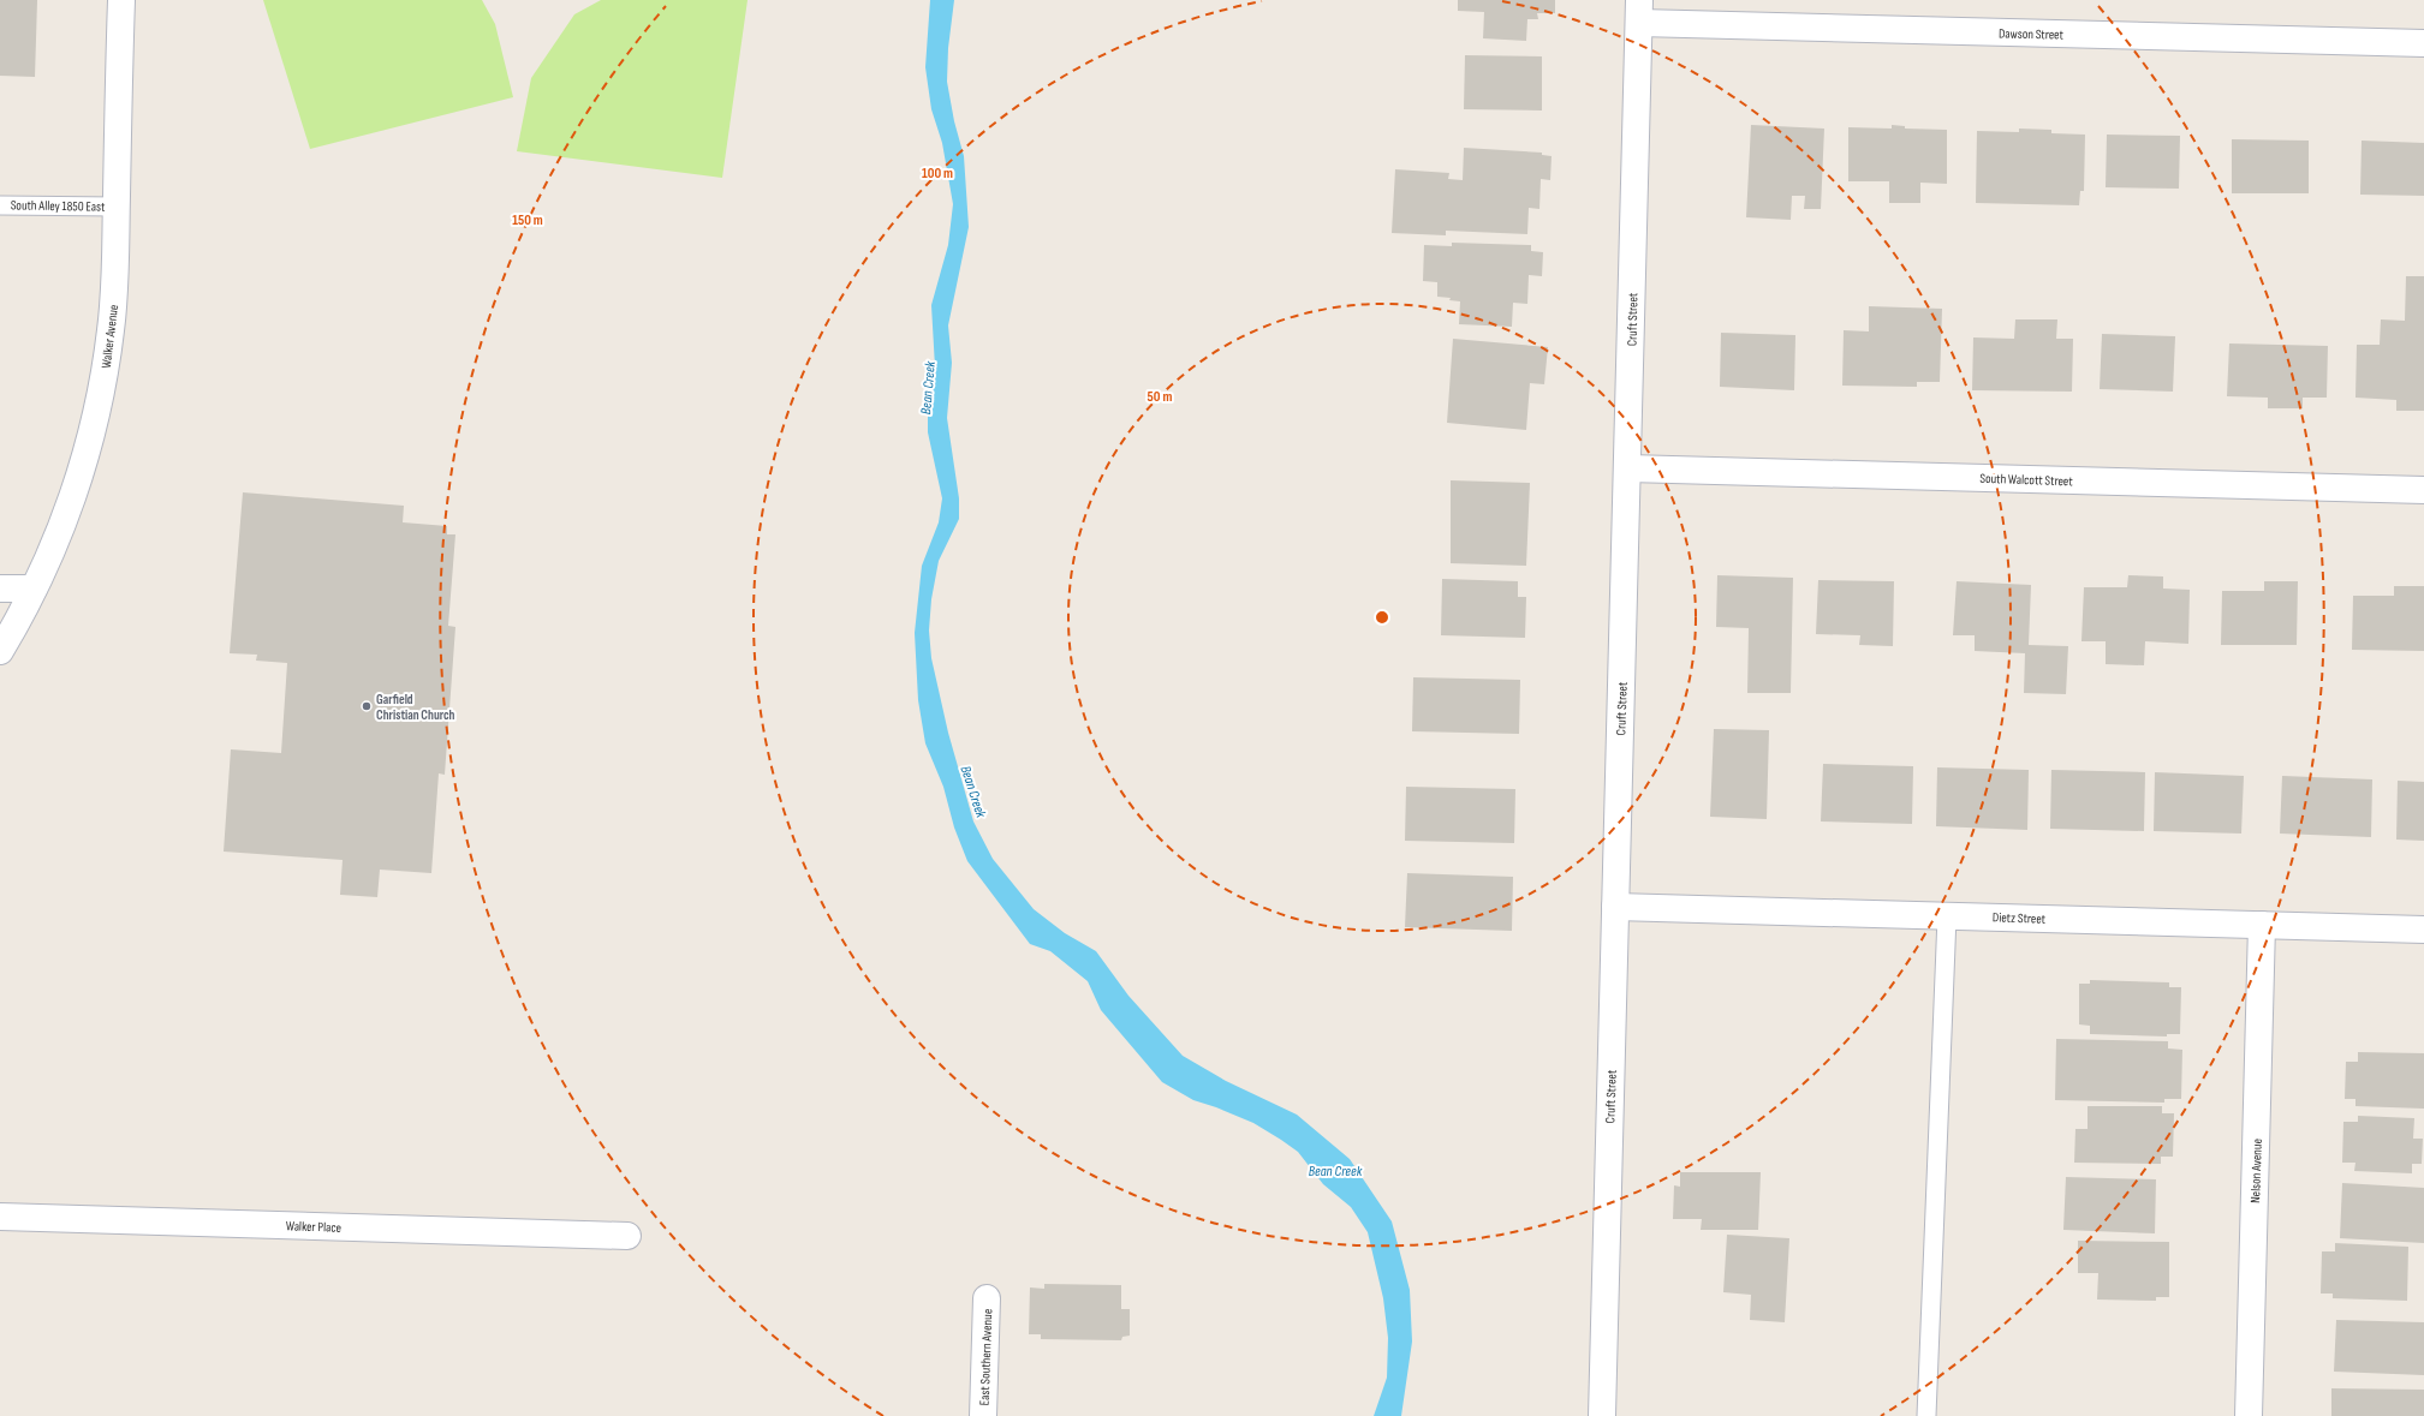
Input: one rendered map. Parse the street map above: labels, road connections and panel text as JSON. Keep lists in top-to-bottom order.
{
  "streets": {
    "street": [
      "Dawson Street",
      "Cruft Street",
      "Walker Avenue",
      "South Walcott Street",
      "Dietz Street",
      "Nelson Avenue",
      "Walker Place",
      "East Southern Avenue"
    ],
    "lane": ["South Alley 1850 East"]
  },
  "crossings": [
    ["Dawson Street", "Cruft Street"],
    ["South Alley 1850 East", "Walker Avenue"],
    ["Cruft Street", "South Walcott Street"],
    ["Cruft Street", "Dietz Street"],
    ["Dietz Street", "Nelson Avenue"]
  ],
  "water": ["Bean Creek"],
  "places": ["Garfield Christian Church"],
  "rings": ["100 m", "150 m", "50 m"]
}
